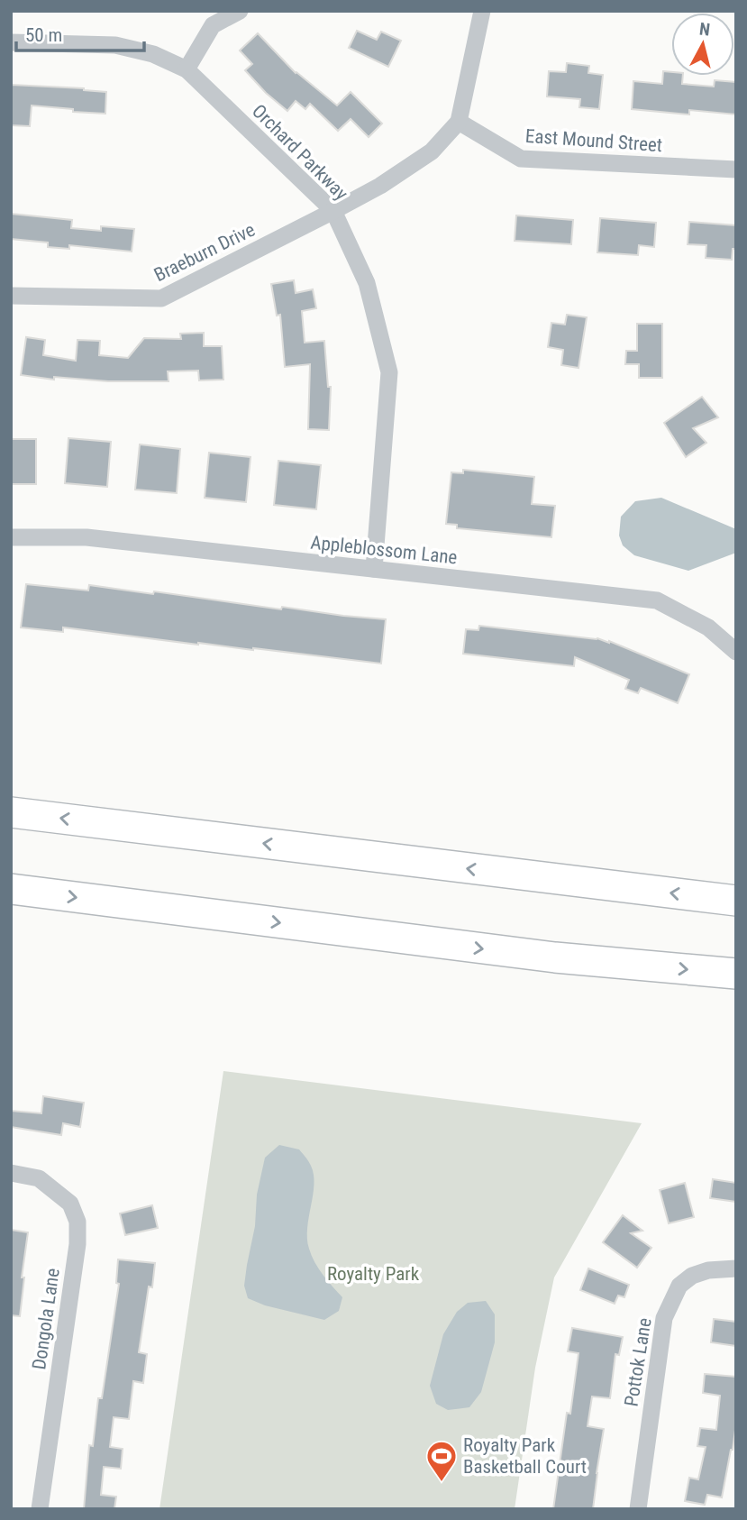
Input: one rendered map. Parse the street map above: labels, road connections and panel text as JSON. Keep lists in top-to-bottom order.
{
  "streets": {
    "street": [
      "East Mound Street",
      "Orchard Parkway",
      "Braeburn Drive",
      "Appleblossom Lane",
      "Dongola Lane",
      "Pottok Lane"
    ]
  },
  "crossings": [
    ["East Mound Street", "Braeburn Drive"],
    ["Orchard Parkway", "Braeburn Drive"],
    ["Orchard Parkway", "Appleblossom Lane"]
  ],
  "parks": ["Royalty Park"],
  "places": {
    "sports": ["Royalty Park Basketball Court"]
  },
  "scale_bar": "50 m",
  "north": "top"
}
